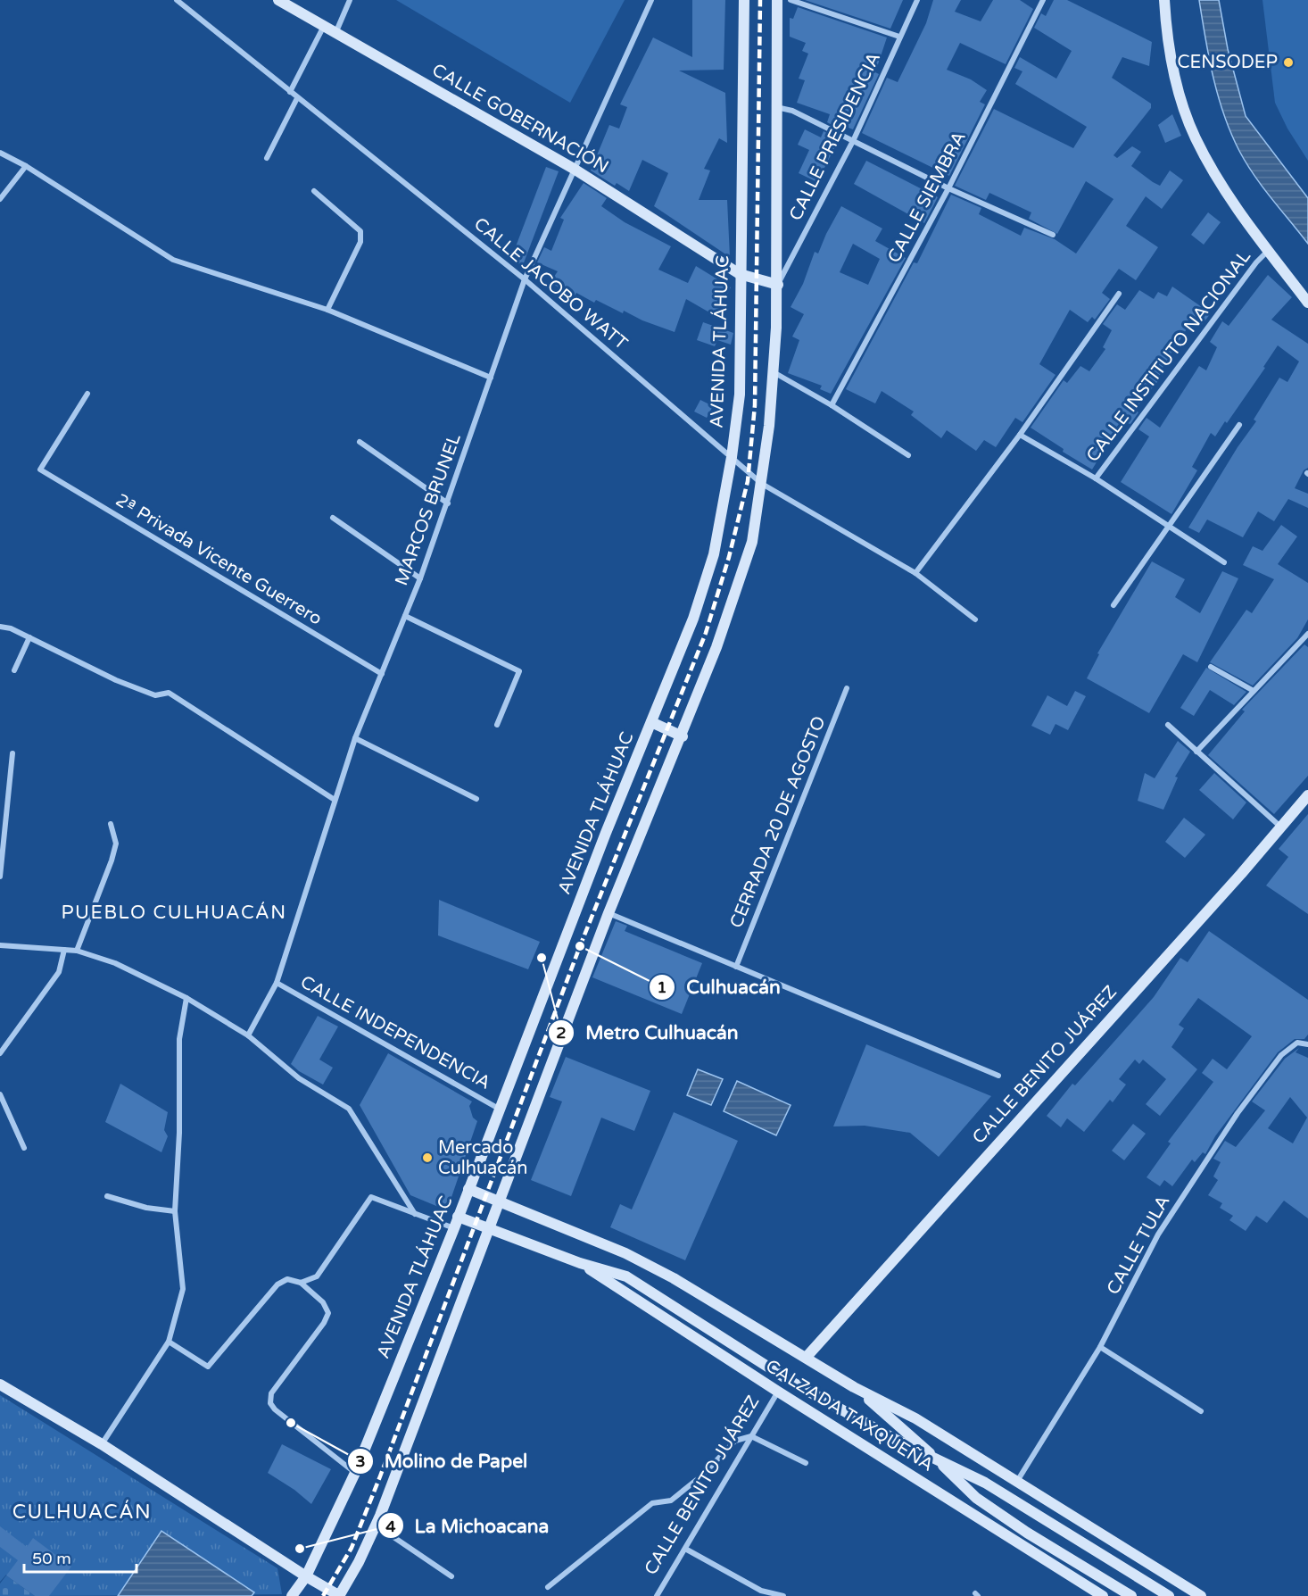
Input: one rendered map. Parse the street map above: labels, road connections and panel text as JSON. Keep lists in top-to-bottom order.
{
  "streets": {
    "main road": [
      "CALLE GOBERNACIÓN",
      "AVENIDA TLÁHUAC",
      "CALLE BENITO JUÁREZ",
      "CALZADA TAXQUEÑA"
    ],
    "street": [
      "CALLE PRESIDENCIA",
      "CALLE SIEMBRA",
      "CALLE JACOBO WATT",
      "CALLE INSTITUTO NACIONAL",
      "MARCOS BRUNEL",
      "2ª Privada Vicente Guerrero",
      "CERRADA 20 DE AGOSTO",
      "CALLE INDEPENDENCIA",
      "CALLE TULA"
    ]
  },
  "crossings": [
    ["CALLE GOBERNACIÓN", "CALLE PRESIDENCIA"],
    ["CALLE GOBERNACIÓN", "AVENIDA TLÁHUAC"],
    ["CALLE GOBERNACIÓN", "MARCOS BRUNEL"],
    ["CALLE JACOBO WATT", "AVENIDA TLÁHUAC"],
    ["CALLE JACOBO WATT", "MARCOS BRUNEL"],
    ["AVENIDA TLÁHUAC", "CALLE INDEPENDENCIA"],
    ["AVENIDA TLÁHUAC", "CALZADA TAXQUEÑA"],
    ["MARCOS BRUNEL", "2ª Privada Vicente Guerrero"],
    ["MARCOS BRUNEL", "CALLE INDEPENDENCIA"],
    ["CALLE BENITO JUÁREZ", "CALZADA TAXQUEÑA"],
    ["CALLE TULA", "CALZADA TAXQUEÑA"]
  ],
  "districts": ["PUEBLO CULHUACÁN", "CULHUACÁN"],
  "places": [
    "CENSODEP",
    "Culhuacán",
    "Metro Culhuacán",
    "Mercado Culhuacán",
    "Molino de Papel",
    "La Michoacana"
  ],
  "scale_bar": "50 m"
}
